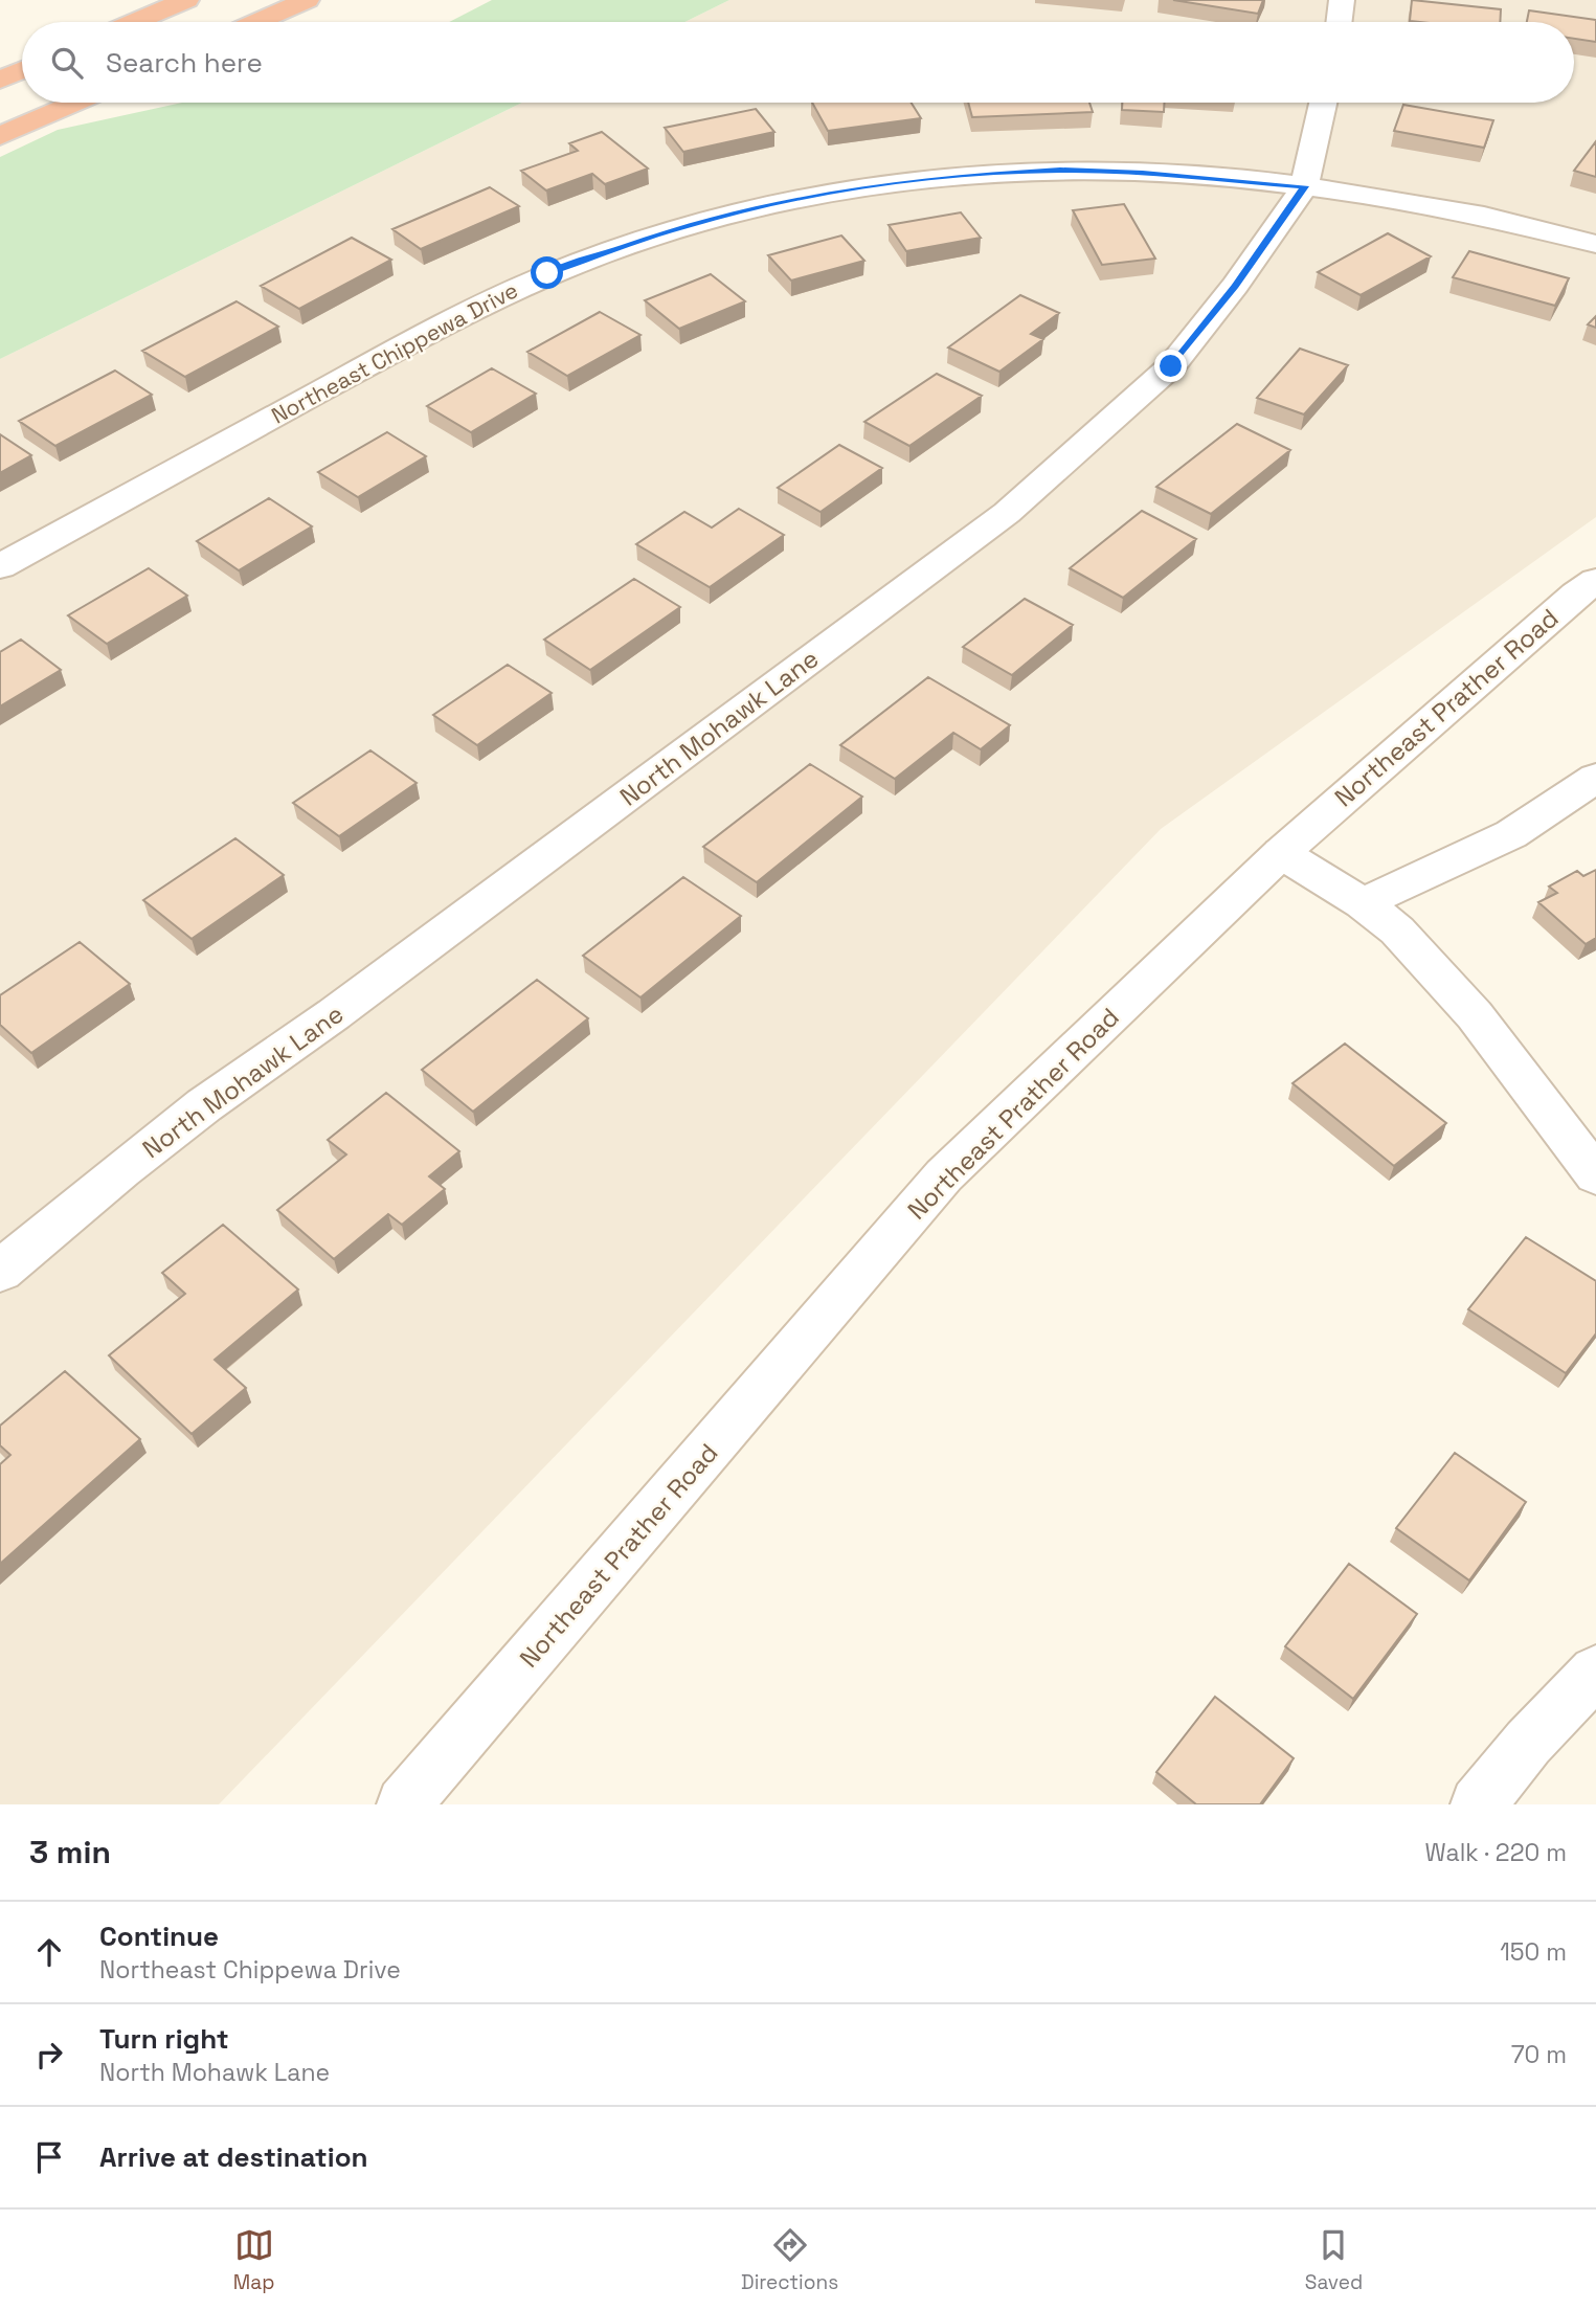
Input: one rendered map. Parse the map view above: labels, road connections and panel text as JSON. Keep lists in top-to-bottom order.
{
  "streets": {
    "street": ["Northeast Chippewa Drive", "Northeast Prather Road", "North Mohawk Lane"]
  },
  "crossings": [
    ["Northeast Chippewa Drive", "North Mohawk Lane"]
  ],
  "page": {
    "search": "Search here",
    "heading": ["3 min", "Walk · 220 m"],
    "list": [
      ["Continue", "Northeast Chippewa Drive", "150 m"],
      ["Turn right", "North Mohawk Lane", "70 m"],
      "Arrive at destination"
    ],
    "nav": ["Map", "Directions", "Saved"]
  }
}
